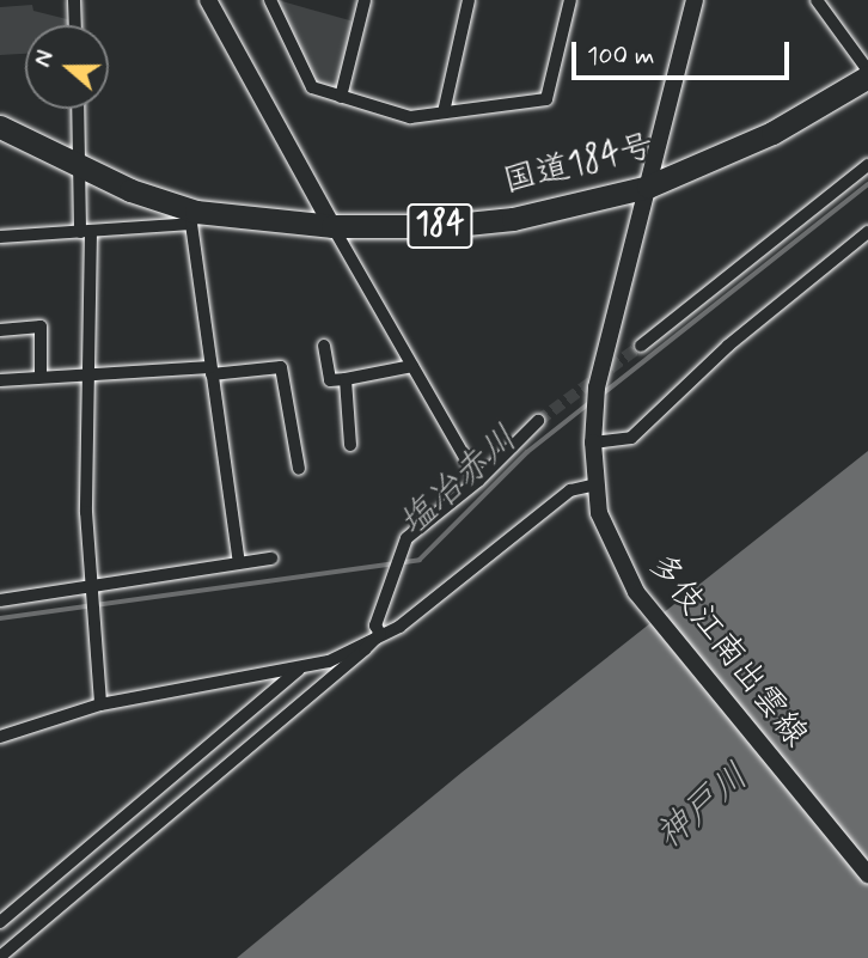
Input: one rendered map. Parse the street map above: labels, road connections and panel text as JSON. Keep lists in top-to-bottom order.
{
  "streets": {
    "highway": ["国道184号", "184"],
    "main road": ["多伎江南出雲線"]
  },
  "crossings": [
    ["国道184号", "多伎江南出雲線"]
  ],
  "water": ["塩冶赤川", "神戸川"],
  "scale_bar": "100 m",
  "north": "left"
}
